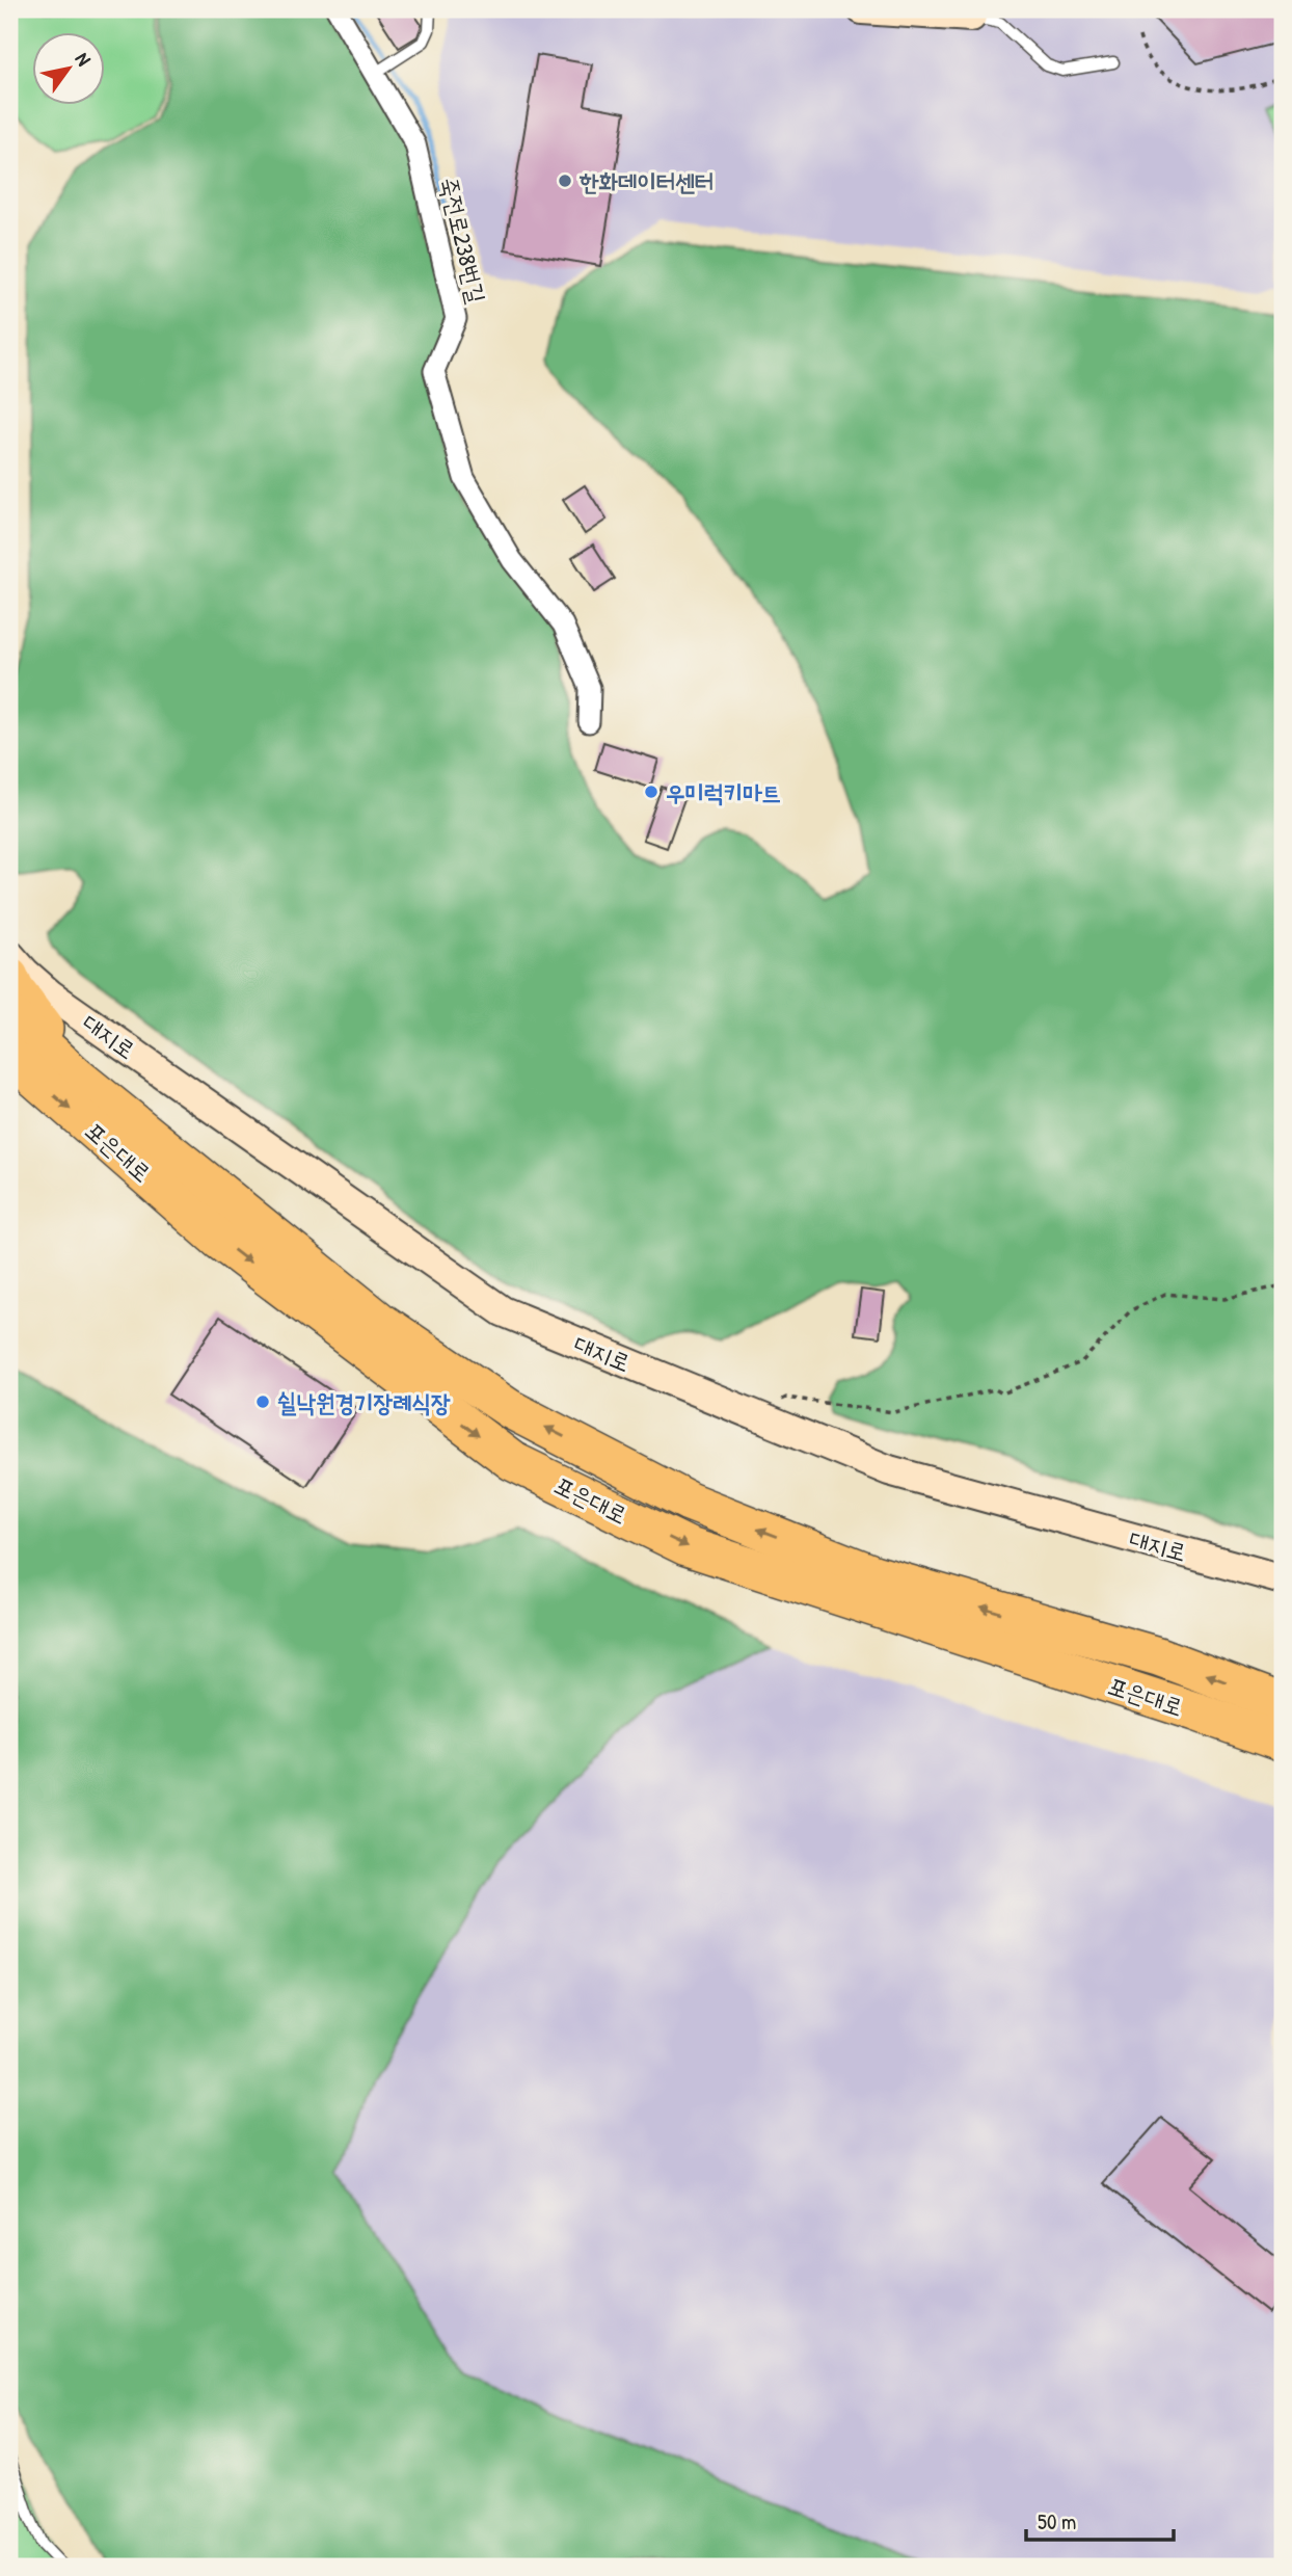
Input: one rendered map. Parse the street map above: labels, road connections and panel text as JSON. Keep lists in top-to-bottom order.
{
  "streets": {
    "highway": ["포은대로"],
    "main road": ["대지로"],
    "street": ["죽전로238번길"]
  },
  "places": ["한화데이터센터", "우미럭키마트", "쉴낙원경기장례식장"],
  "scale_bar": "50 m",
  "north": "top right"
}
